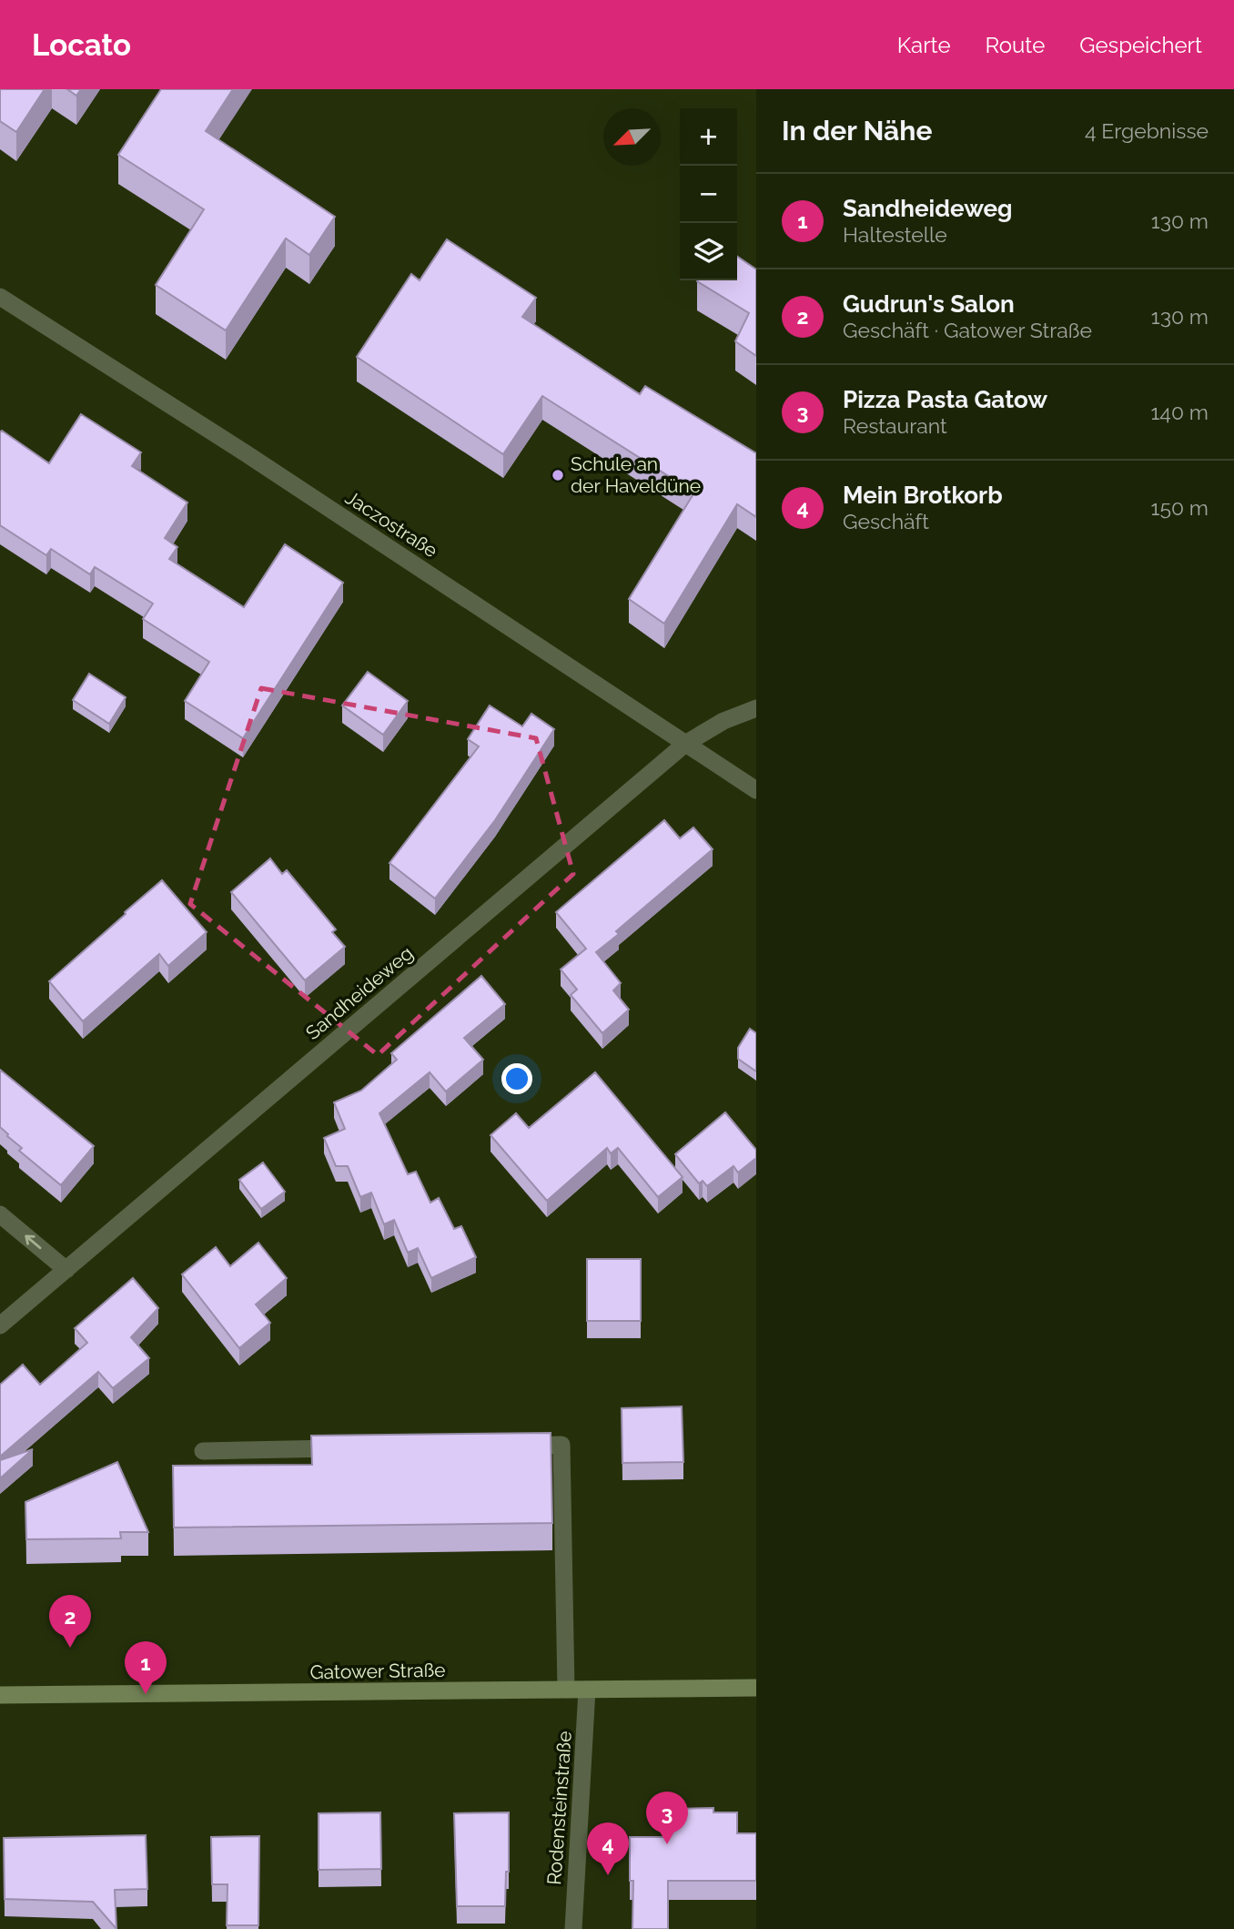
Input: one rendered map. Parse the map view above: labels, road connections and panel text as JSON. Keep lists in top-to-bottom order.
{
  "streets": {
    "main road": ["Gatower Straße"],
    "street": ["Jaczostraße", "Sandheideweg", "Rodensteinstraße"]
  },
  "crossings": [
    ["Jaczostraße", "Sandheideweg"],
    ["Gatower Straße", "Rodensteinstraße"]
  ],
  "places": ["Schule an der Haveldüne"],
  "north": "bottom left",
  "page": {
    "header": "Locato",
    "nav": ["Karte", "Route", "Gespeichert"],
    "heading": ["In der Nähe", "4 Ergebnisse"],
    "map_buttons": ["+", "−"],
    "list": [
      {
        "mark": "1",
        "name": "Sandheideweg",
        "note": "Haltestelle",
        "value": "130 m"
      },
      {
        "mark": "2",
        "name": "Gudrun's Salon",
        "note": "Geschäft · Gatower Straße",
        "value": "130 m"
      },
      {
        "mark": "3",
        "name": "Pizza Pasta Gatow",
        "note": "Restaurant",
        "value": "140 m"
      },
      {
        "mark": "4",
        "name": "Mein Brotkorb",
        "note": "Geschäft",
        "value": "150 m"
      }
    ],
    "pins": [
      "2",
      "1",
      "3",
      "4"
    ]
  }
}
